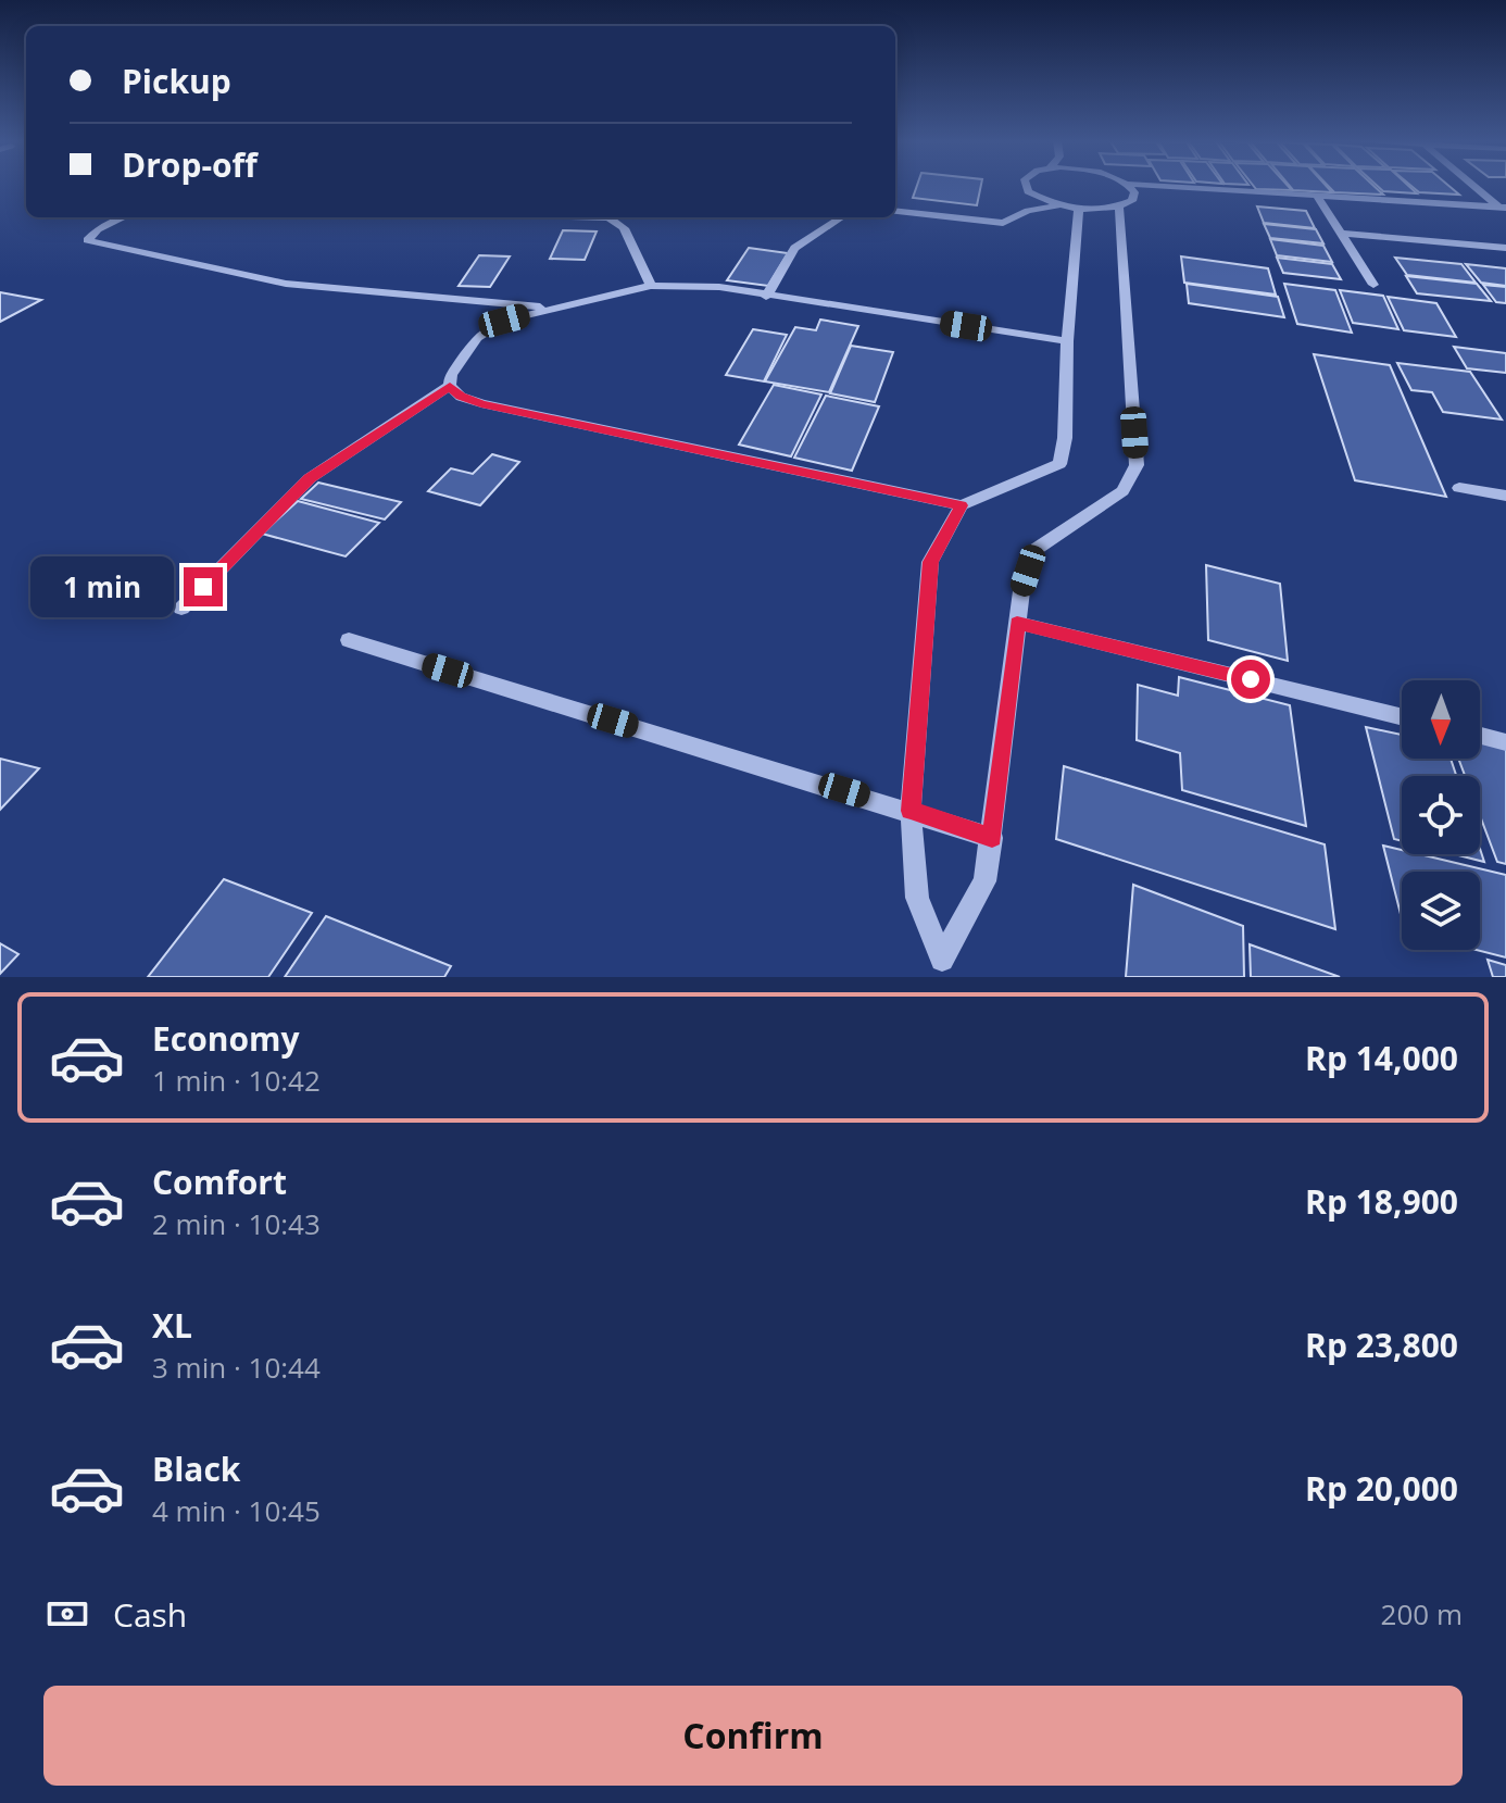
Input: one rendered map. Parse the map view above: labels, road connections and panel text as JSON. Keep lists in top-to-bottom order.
{
  "north": "bottom",
  "page": {
    "banner": ["Pickup", "Drop-off"],
    "bubble": "1 min",
    "list": [
      {
        "name": "Economy",
        "note": "1 min · 10:42",
        "value": "Rp 14,000"
      },
      {
        "name": "Comfort",
        "note": "2 min · 10:43",
        "value": "Rp 18,900"
      },
      {
        "name": "XL",
        "note": "3 min · 10:44",
        "value": "Rp 23,800"
      },
      {
        "name": "Black",
        "note": "4 min · 10:45",
        "value": "Rp 20,000"
      }
    ],
    "pay": ["Cash", "200 m"],
    "buttons": "Confirm"
  }
}
